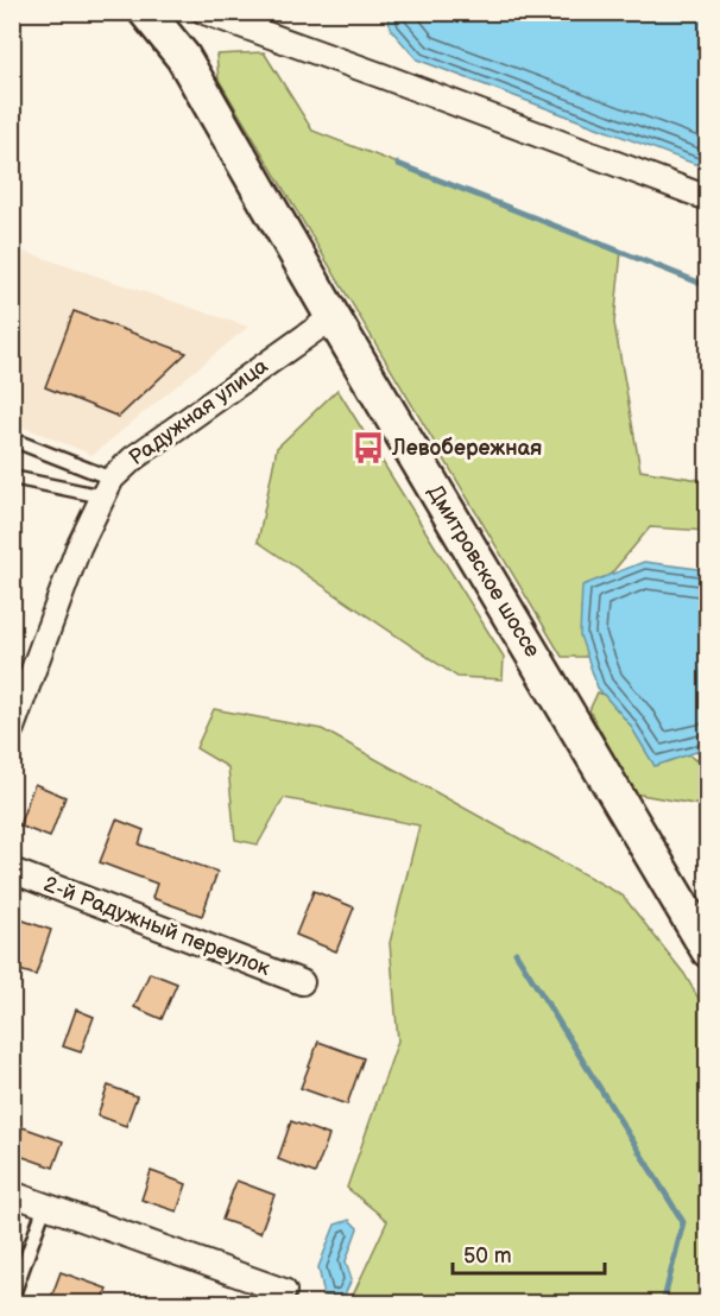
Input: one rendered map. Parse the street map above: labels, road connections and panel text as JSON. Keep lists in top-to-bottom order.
{
  "streets": {
    "street": ["Радужная улица", "Дмитровское шоссе", "2-й Радужный переулок"]
  },
  "crossings": [
    ["Радужная улица", "Дмитровское шоссе"]
  ],
  "places": {
    "bus stop": ["Левобережная"]
  },
  "scale_bar": "50 m"
}
